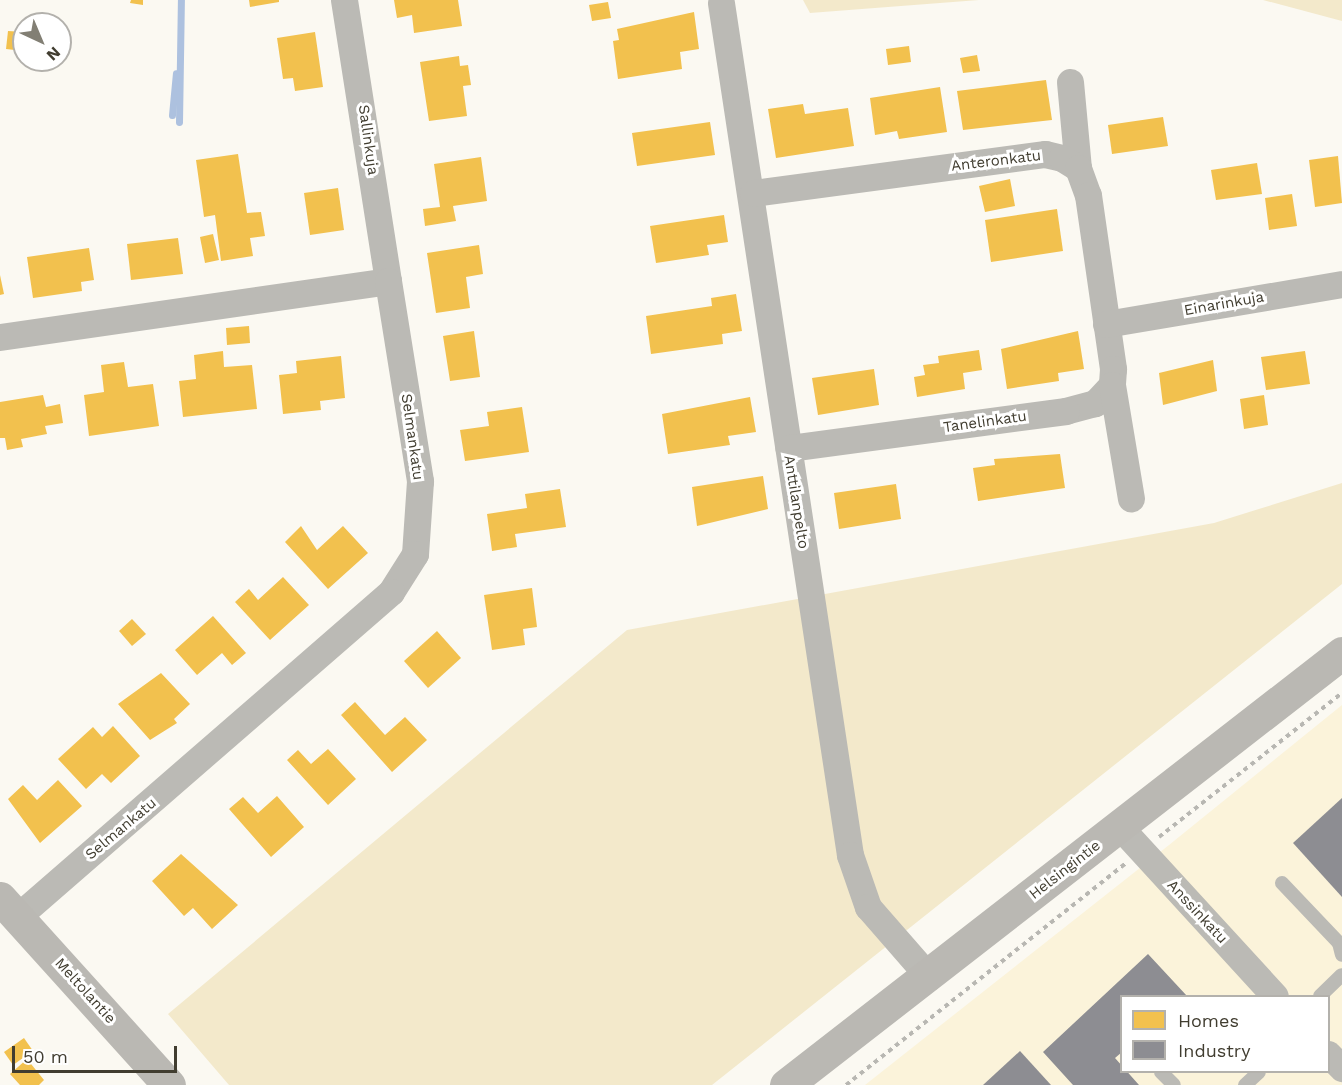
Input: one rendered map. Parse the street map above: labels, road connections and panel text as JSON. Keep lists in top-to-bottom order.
{
  "streets": {
    "main road": ["Helsingintie", "Meltolantie"],
    "street": [
      "Sallinkuja",
      "Anteronkatu",
      "Einarinkuja",
      "Tanelinkatu",
      "Selmankatu",
      "Anttilanpelto",
      "Anssinkatu"
    ]
  },
  "crossings": [
    ["Sallinkuja", "Selmankatu"],
    ["Anteronkatu", "Anttilanpelto"],
    ["Tanelinkatu", "Anttilanpelto"],
    ["Selmankatu", "Meltolantie"],
    ["Anttilanpelto", "Helsingintie"],
    ["Helsingintie", "Anssinkatu"]
  ],
  "legend": ["Homes", "Industry"],
  "scale_bar": "50 m",
  "north": "bottom right"
}
